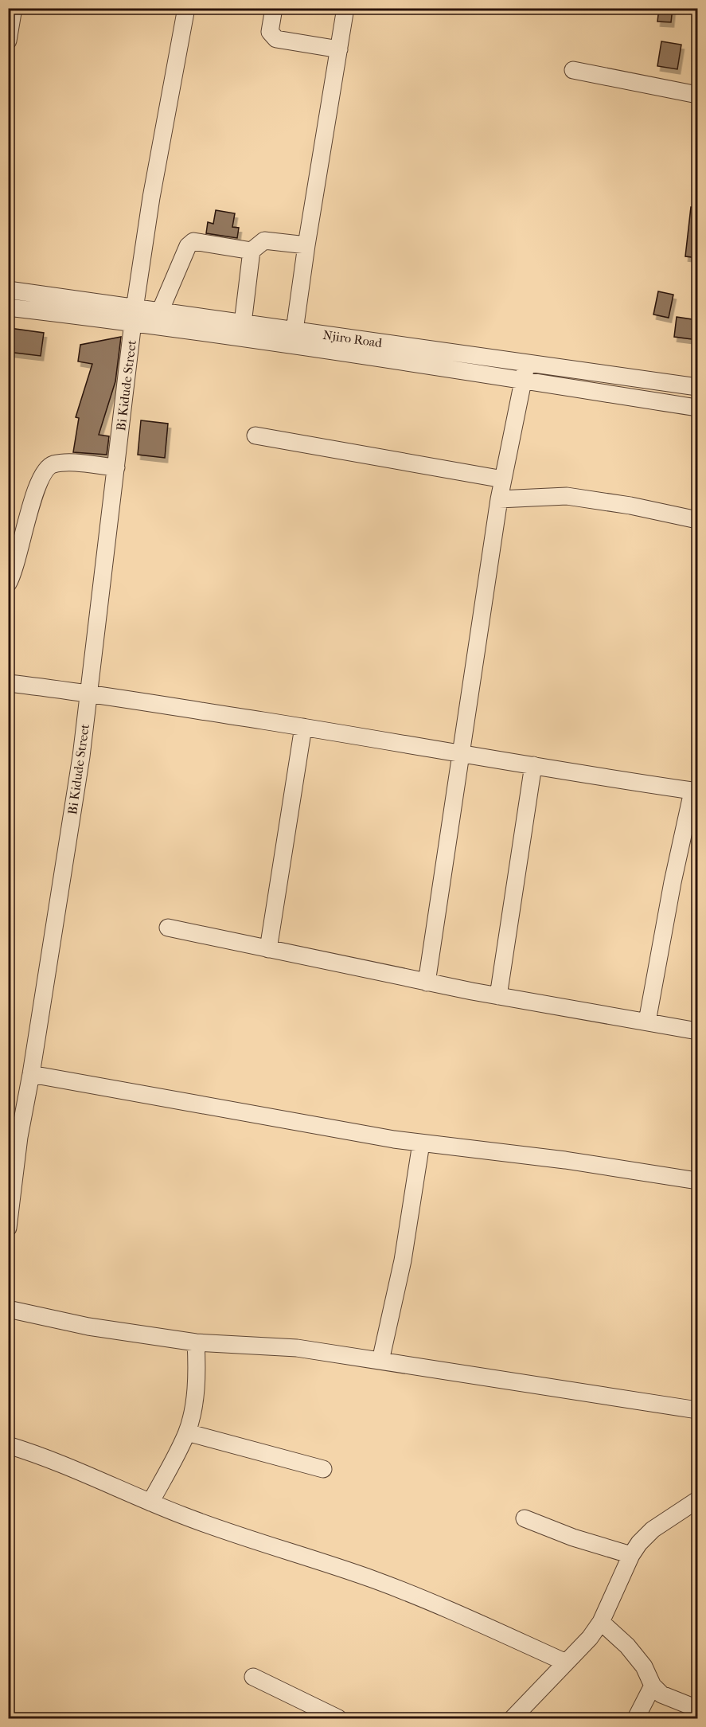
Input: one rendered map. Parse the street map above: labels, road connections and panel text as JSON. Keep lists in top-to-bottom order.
{
  "streets": {
    "street": ["Njiro Road", "Bi Kidude Street"]
  },
  "crossings": [
    ["Njiro Road", "Bi Kidude Street"]
  ]
}
